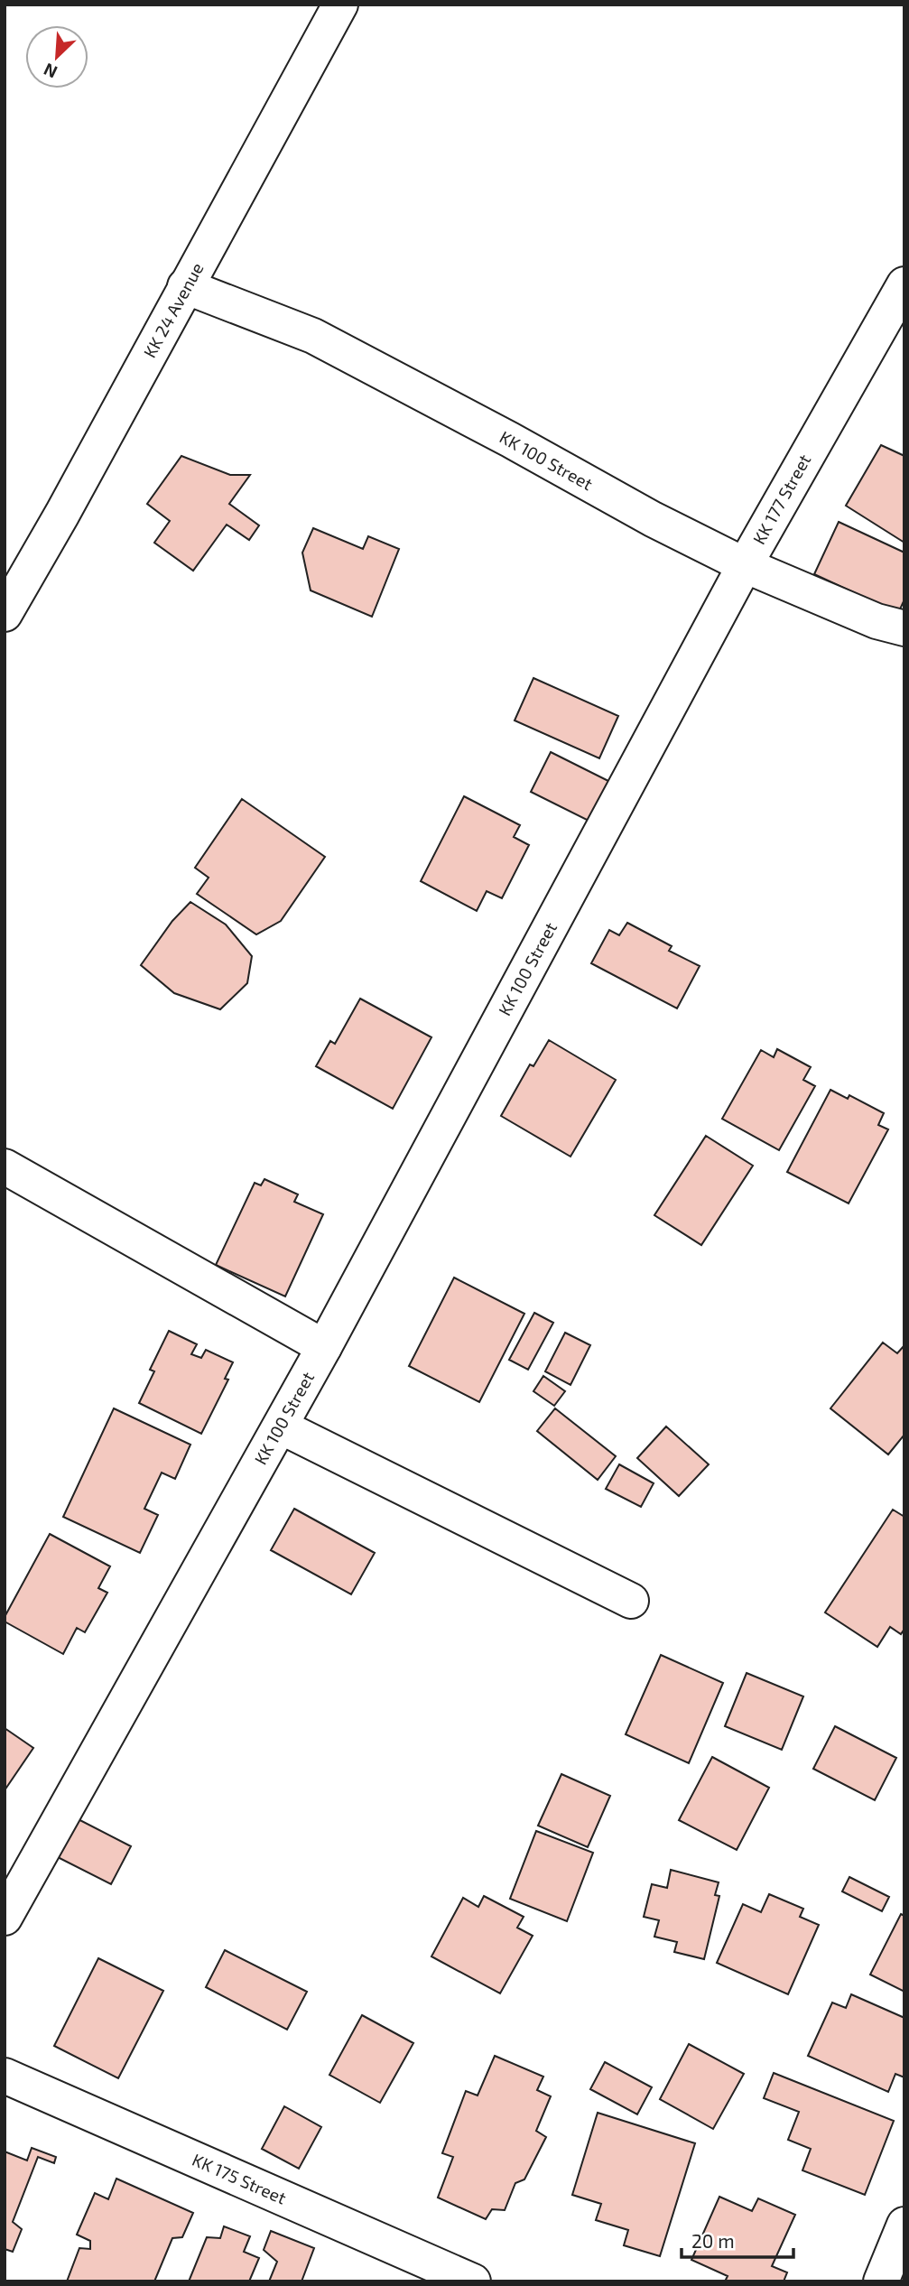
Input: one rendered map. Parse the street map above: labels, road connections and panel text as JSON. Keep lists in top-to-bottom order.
{
  "streets": {
    "street": [
      "KK 24 Avenue",
      "KK 100 Street",
      "KK 177 Street",
      "KK 175 Street"
    ]
  },
  "crossings": [
    ["KK 24 Avenue", "KK 100 Street"],
    ["KK 100 Street", "KK 177 Street"]
  ],
  "scale_bar": "20 m",
  "north": "bottom left"
}
